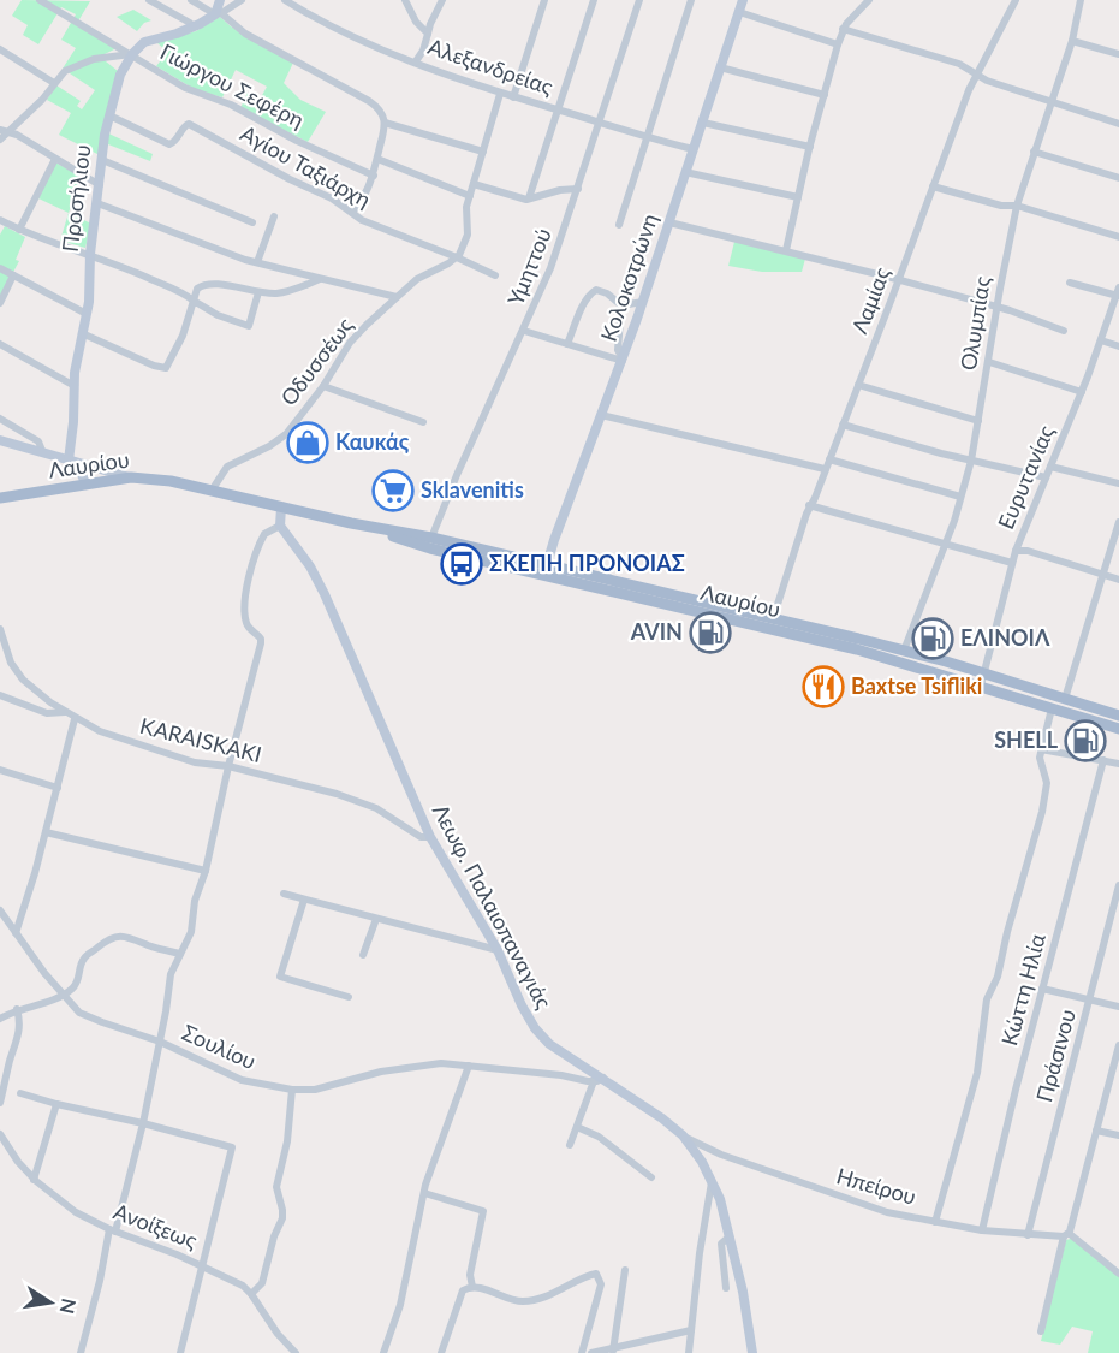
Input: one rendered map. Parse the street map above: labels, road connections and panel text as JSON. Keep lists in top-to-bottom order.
{
  "streets": {
    "main road": ["Λαυρίου"],
    "street": [
      "Αλεξανδρείας",
      "Γιώργου Σεφέρη",
      "Αγίου Ταξιάρχη",
      "Προσήλιου",
      "Υμηττού",
      "Κολοκοτρώνη",
      "Λαμίας",
      "Ολυμπίας",
      "Οδυσσέως",
      "Ευρυτανίας",
      "KARAISKAKI",
      "Λεωφ. Παλαιοπαναγιάς",
      "Κώττη Ηλία",
      "Σουλίου",
      "Πράσινου",
      "Ηπείρου",
      "Ανοίξεως"
    ]
  },
  "crossings": [
    ["Αλεξανδρείας", "Υμηττού"],
    ["Αλεξανδρείας", "Κολοκοτρώνη"],
    ["Γιώργου Σεφέρη", "Προσήλιου"],
    ["Αγίου Ταξιάρχη", "Προσήλιου"],
    ["Αγίου Ταξιάρχη", "Οδυσσέως"],
    ["Υμηττού", "Λαυρίου"],
    ["Κολοκοτρώνη", "Λαυρίου"],
    ["Λαμίας", "Λαυρίου"],
    ["Ολυμπίας", "Λαυρίου"],
    ["Οδυσσέως", "Λαυρίου"],
    ["Λαυρίου", "Ευρυτανίας"],
    ["KARAISKAKI", "Λεωφ. Παλαιοπαναγιάς"],
    ["Λεωφ. Παλαιοπαναγιάς", "Σουλίου"],
    ["Λεωφ. Παλαιοπαναγιάς", "Ηπείρου"],
    ["Κώττη Ηλία", "Ηπείρου"],
    ["Πράσινου", "Ηπείρου"]
  ],
  "places": {
    "shop": ["Καυκάς"],
    "supermarket": ["Sklavenitis"],
    "bus stop": ["ΣΚΕΠΗ ΠΡΟΝΟΙΑΣ"],
    "fuel station": ["AVIN", "ΕΛΙΝΟΙΛ", "SHELL"],
    "restaurant": ["Baxtse Tsifliki"]
  },
  "north": "right"
}
